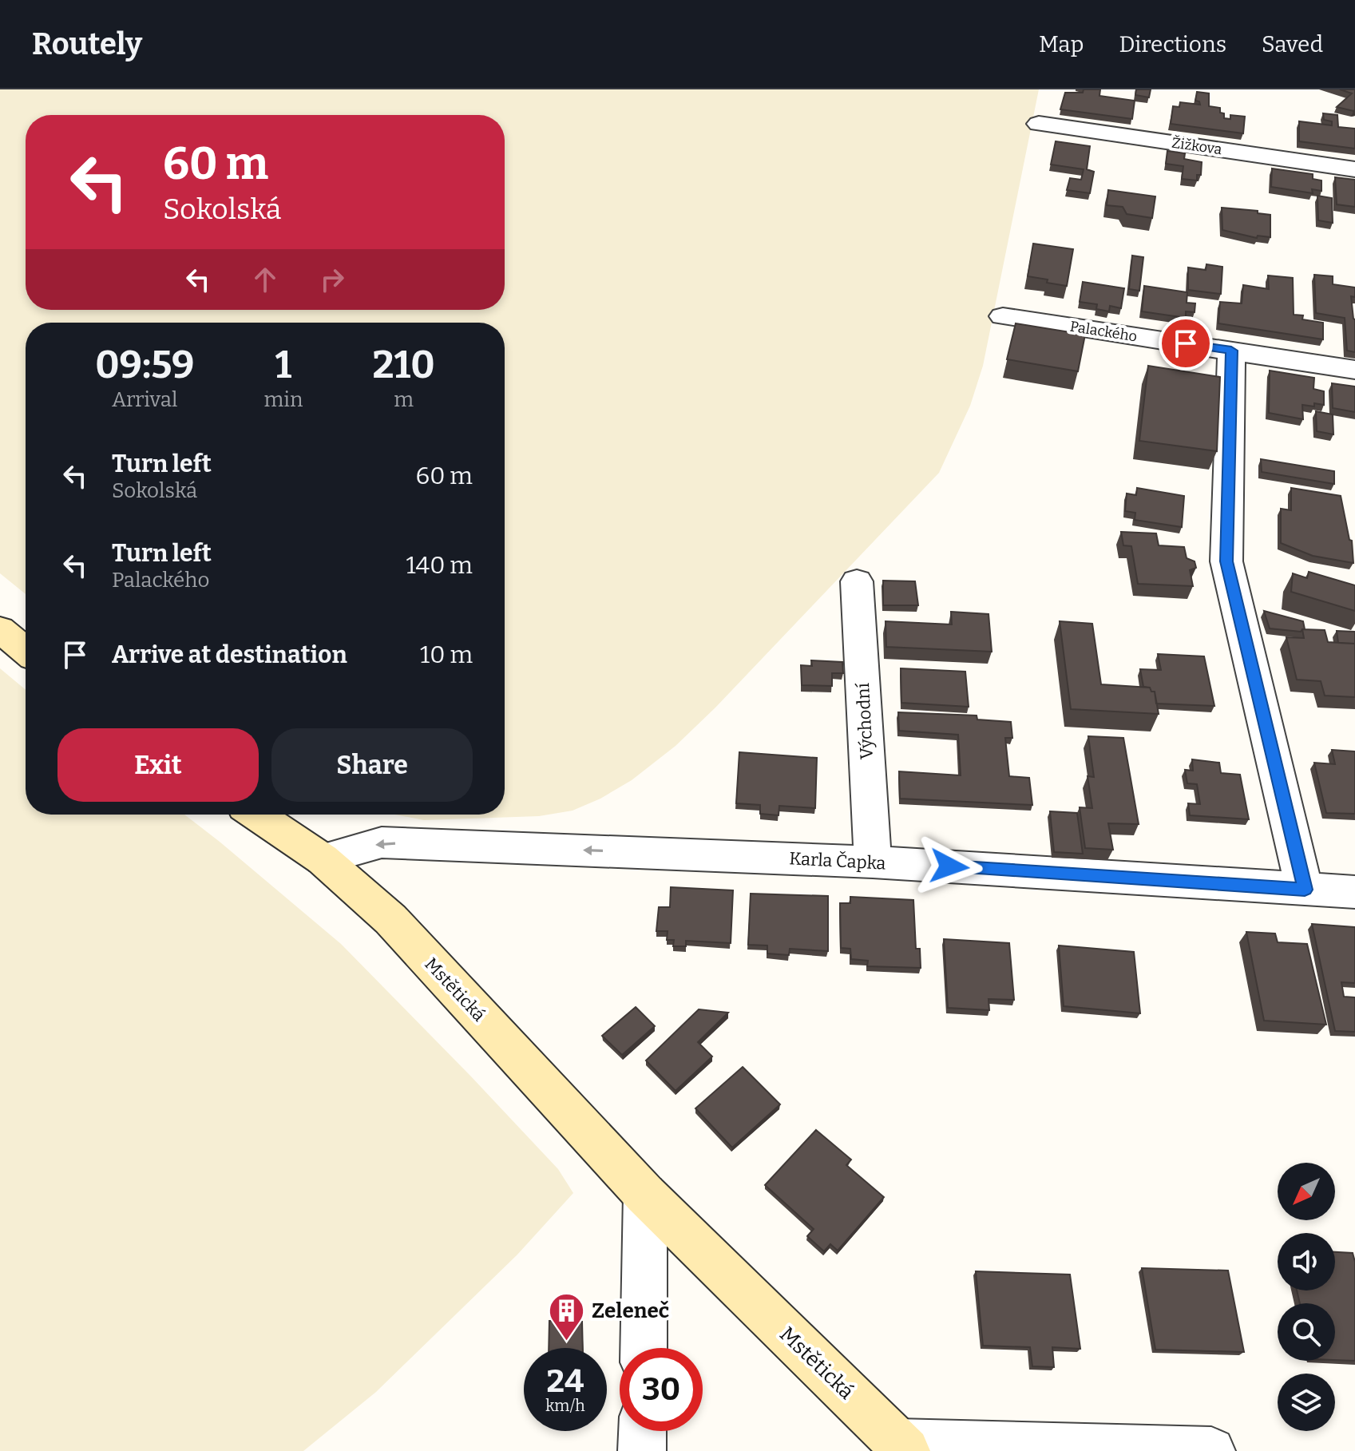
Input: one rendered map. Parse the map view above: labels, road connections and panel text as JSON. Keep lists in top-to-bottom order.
{
  "streets": {
    "street": [
      "Žižkova",
      "Palackého",
      "Východní",
      "Karla Čapka",
      "Mstětická"
    ]
  },
  "crossings": [
    ["Východní", "Karla Čapka"],
    ["Karla Čapka", "Mstětická"]
  ],
  "one_way": ["Karla Čapka"],
  "places": {
    "building": ["Zeleneč"]
  },
  "north": "bottom left",
  "page": {
    "header": "Routely",
    "nav": ["Map", "Directions", "Saved"],
    "turn": ["60 m", "Sokolská"],
    "eta": [
      "09:59",
      "Arrival",
      "1",
      "min",
      "210",
      "m"
    ],
    "list": [
      {
        "name": "Turn left",
        "note": "Sokolská",
        "value": "60 m"
      },
      {
        "name": "Turn left",
        "note": "Palackého",
        "value": "140 m"
      },
      {
        "name": "Arrive at destination",
        "value": "10 m"
      }
    ],
    "buttons": ["Exit", "Share"],
    "speed": "24 km/h",
    "limit": "30"
  }
}
